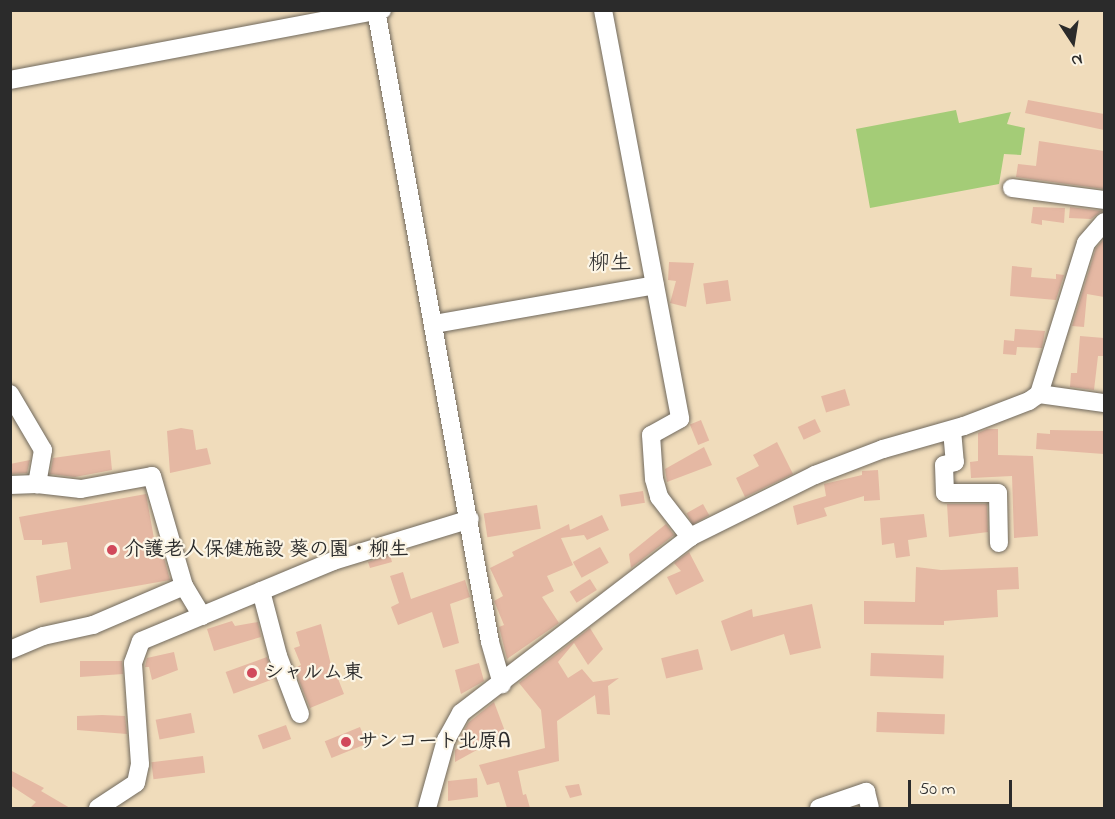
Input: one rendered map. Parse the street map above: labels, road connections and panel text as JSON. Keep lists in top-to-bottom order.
{
  "districts": ["柳生"],
  "places": ["介護老人保健施設 葵の園・柳生", "シャルム東", "サンコート北原A"],
  "scale_bar": "50 m",
  "north": "bottom"
}
